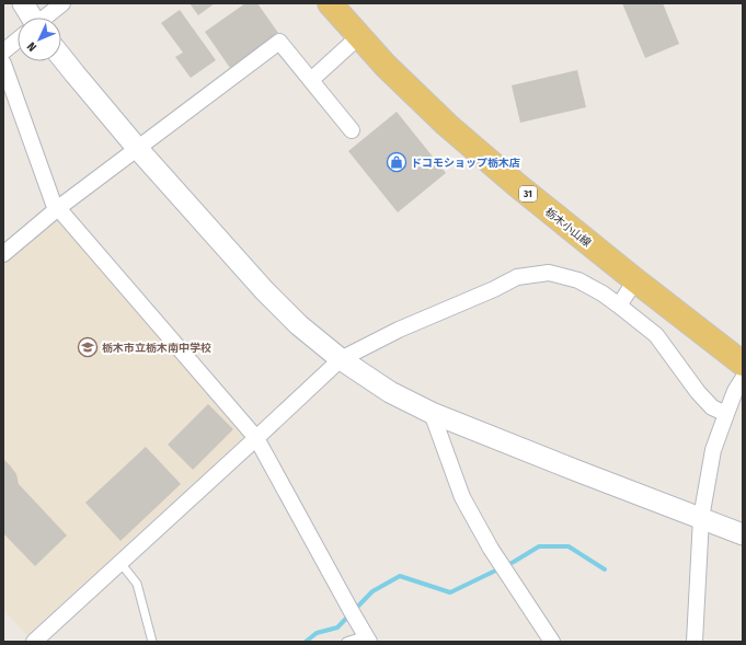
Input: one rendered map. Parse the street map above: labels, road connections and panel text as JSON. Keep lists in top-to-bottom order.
{
  "streets": {
    "main road": ["31", "栃木小山線"]
  },
  "places": {
    "shop": ["ドコモショップ栃木店"],
    "school or university": ["栃木市立栃木南中学校"]
  },
  "north": "bottom left"
}
